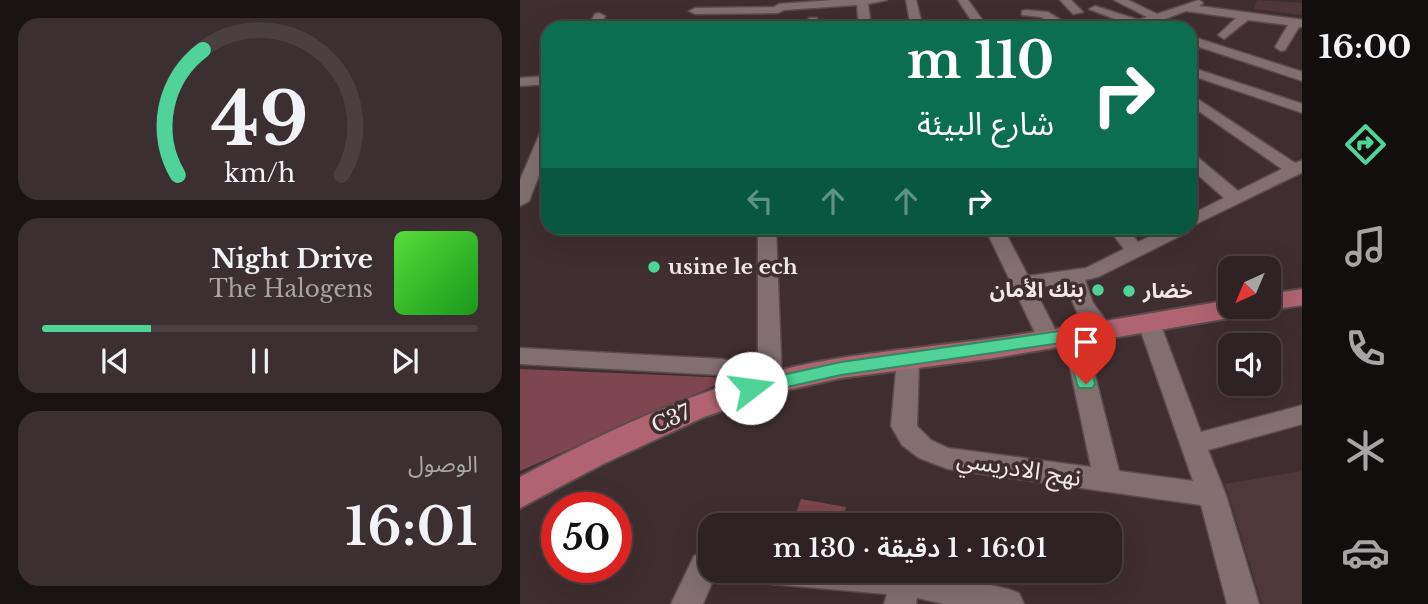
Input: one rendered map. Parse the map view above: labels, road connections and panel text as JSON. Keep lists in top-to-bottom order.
{
  "streets": {
    "main road": ["C37"],
    "street": ["نهج الادريسي"]
  },
  "crossings": [
    ["C37", "نهج الادريسي"]
  ],
  "places": ["usine le ech", "بنك الأمان", "خضار"],
  "north": "bottom left",
  "page": {
    "tabs": "16:00",
    "turn": ["110 m", "شارع البيئة"],
    "song": ["Night Drive", "The Halogens"],
    "tile": ["الوصول", "16:01"],
    "limit": "50",
    "trip": "16:01 · 1 دقيقة · 130 m",
    "gauge": ["49", "km/h"]
  }
}
